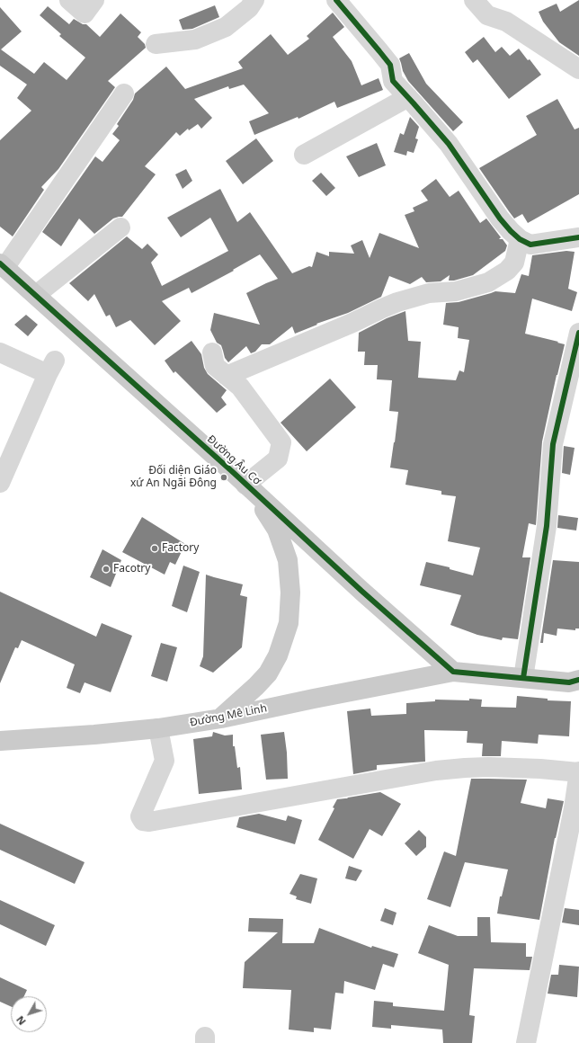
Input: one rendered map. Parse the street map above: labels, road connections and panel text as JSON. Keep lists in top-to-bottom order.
{
  "streets": {
    "main road": ["Đường Âu Cơ", "Đường Mê Linh"]
  },
  "crossings": [
    ["Đường Âu Cơ", "Đường Mê Linh"]
  ],
  "places": ["Đối diện Giáo xứ An Ngãi Đông", "Factory", "Facotry"],
  "north": "bottom left"
}
